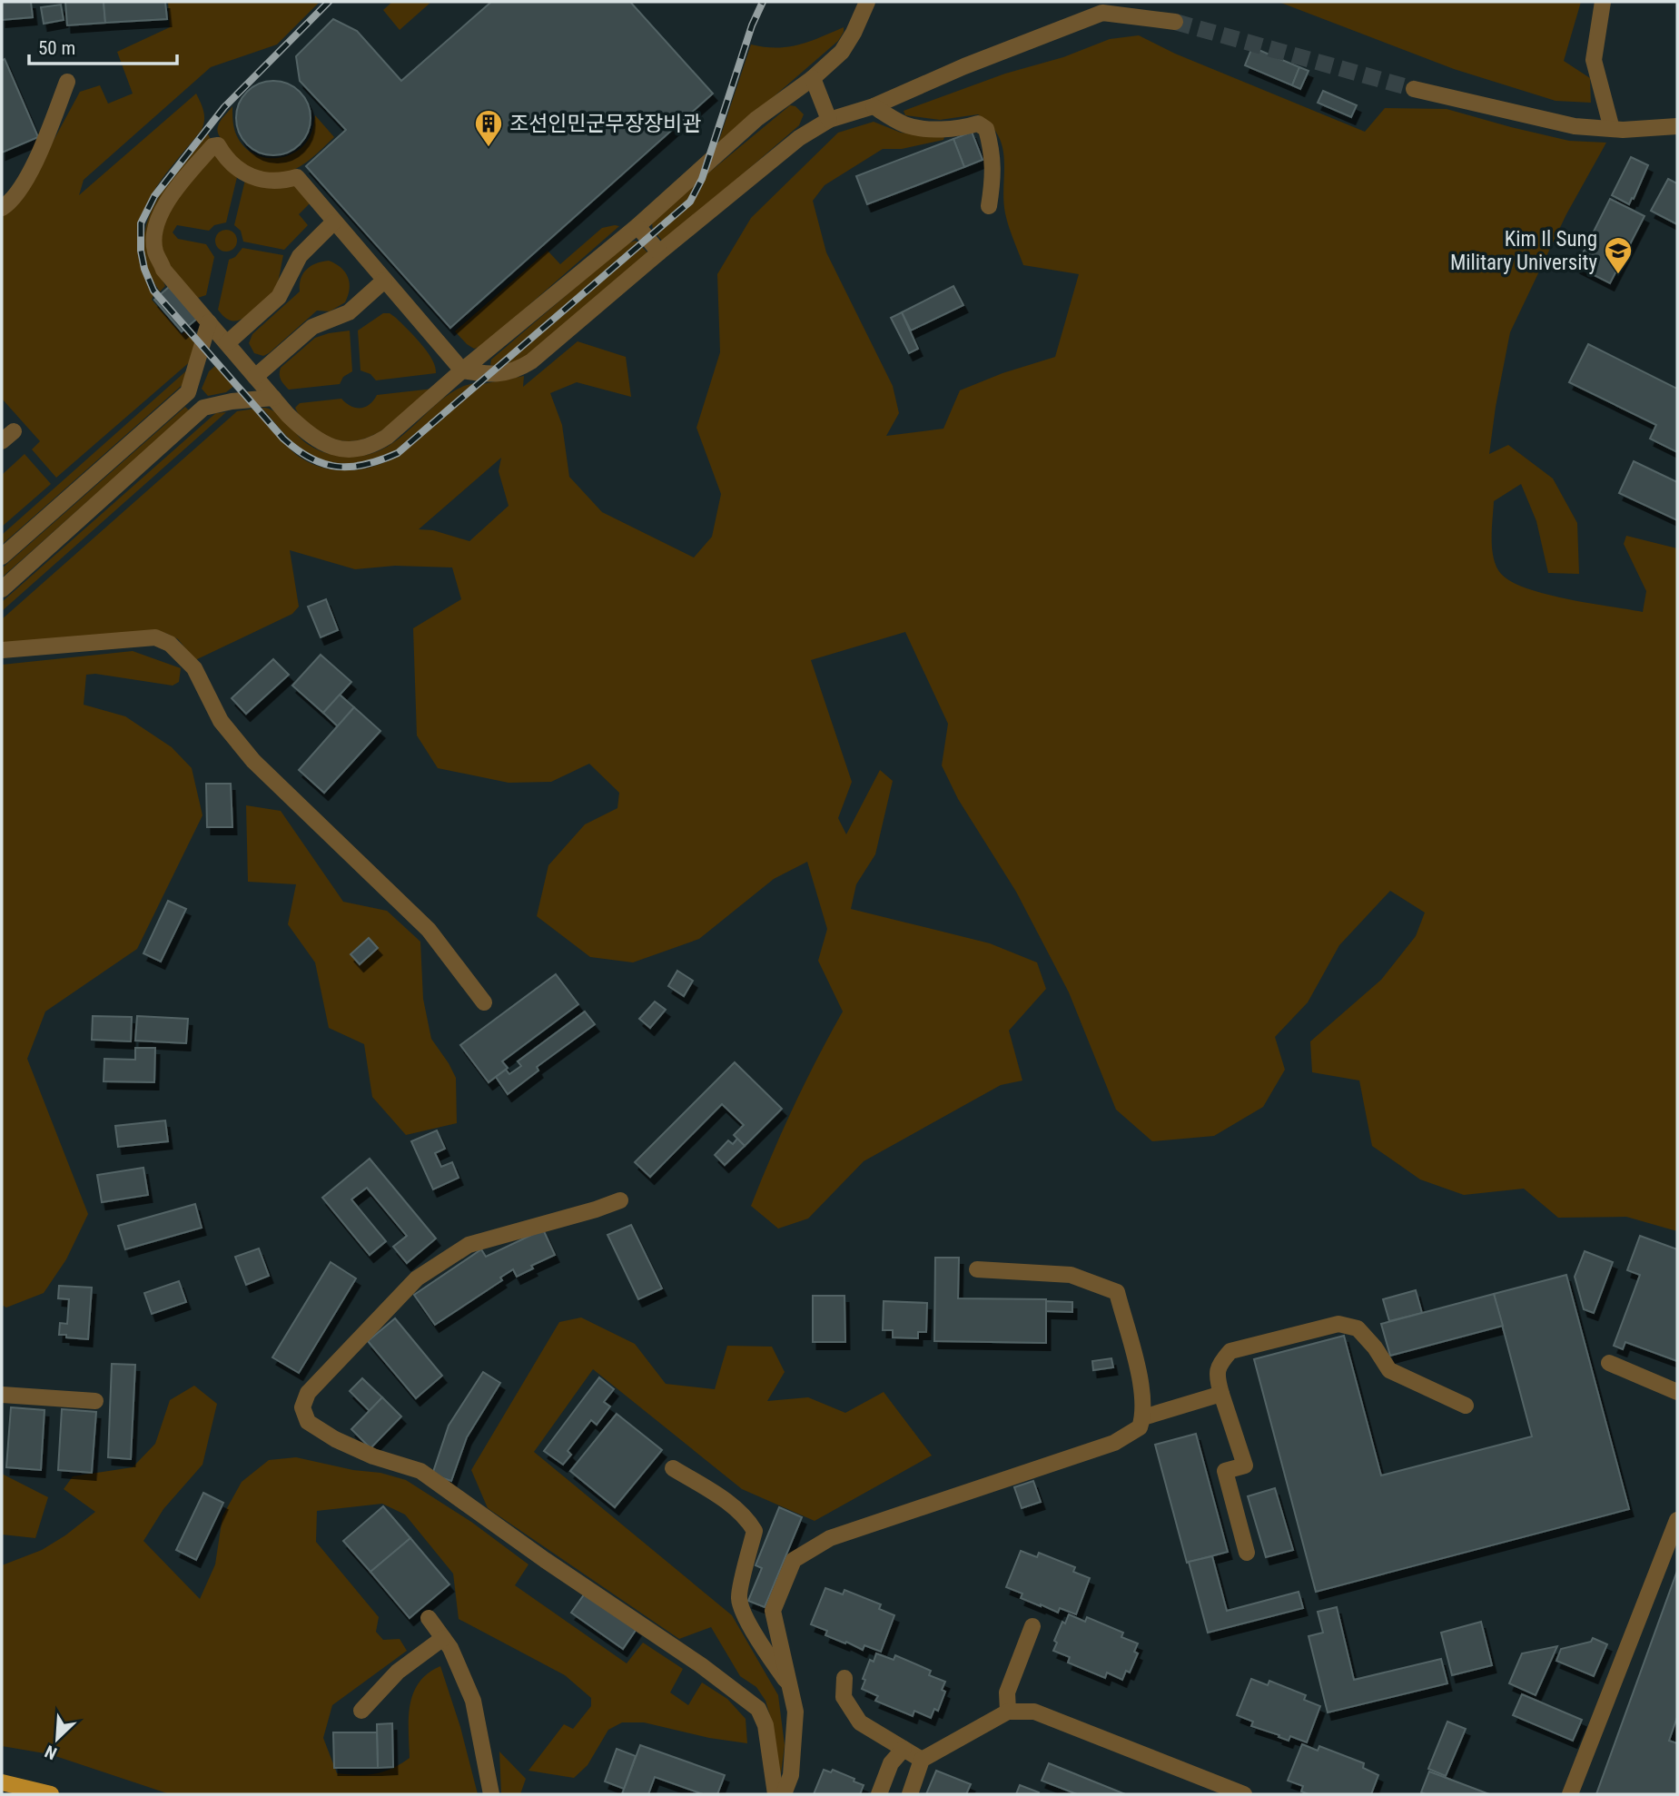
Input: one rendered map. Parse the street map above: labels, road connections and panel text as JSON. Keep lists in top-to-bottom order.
{
  "places": {
    "building": ["조선인민군무장장비관"],
    "school or university": ["Kim Il Sung Military University"]
  },
  "scale_bar": "50 m",
  "north": "bottom left"
}
